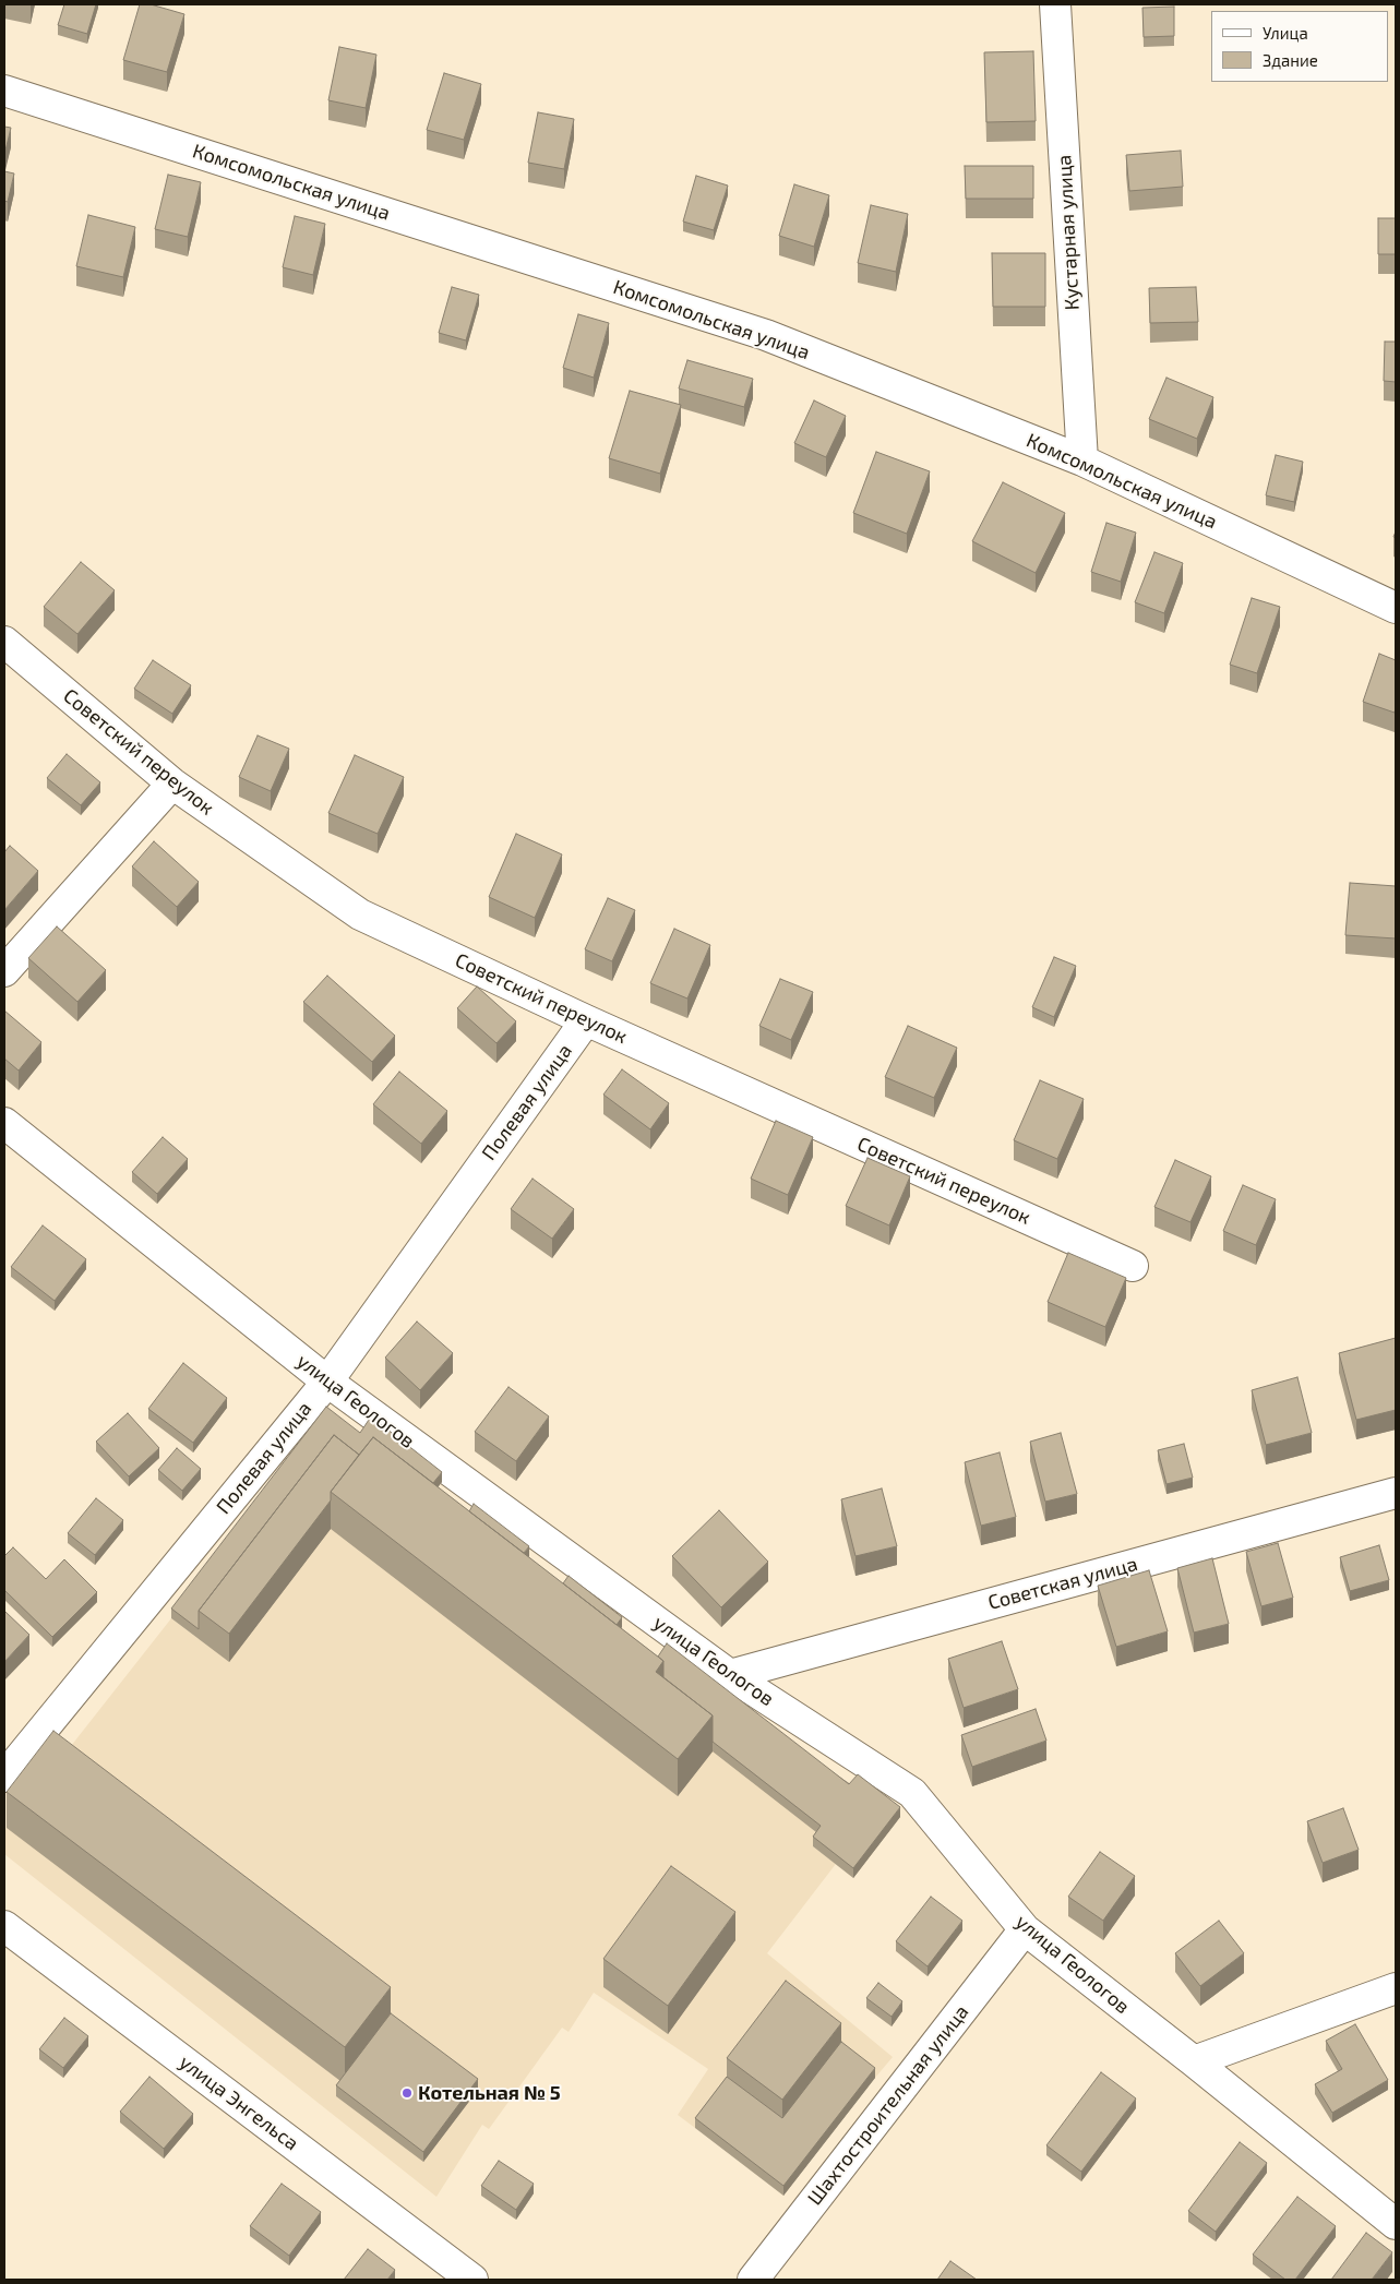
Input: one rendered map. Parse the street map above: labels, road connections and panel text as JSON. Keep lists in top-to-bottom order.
{
  "streets": {
    "street": [
      "Комсомольская улица",
      "Кустарная улица",
      "Советский переулок",
      "Полевая улица",
      "улица Геологов",
      "Советская улица",
      "улица Энгельса",
      "Шахтостроительная улица"
    ]
  },
  "crossings": [
    ["Комсомольская улица", "Кустарная улица"],
    ["Советский переулок", "Полевая улица"],
    ["Полевая улица", "улица Геологов"],
    ["улица Геологов", "Советская улица"],
    ["улица Геологов", "Шахтостроительная улица"]
  ],
  "places": ["Котельная № 5"],
  "legend": ["Улица", "Здание"]
}
